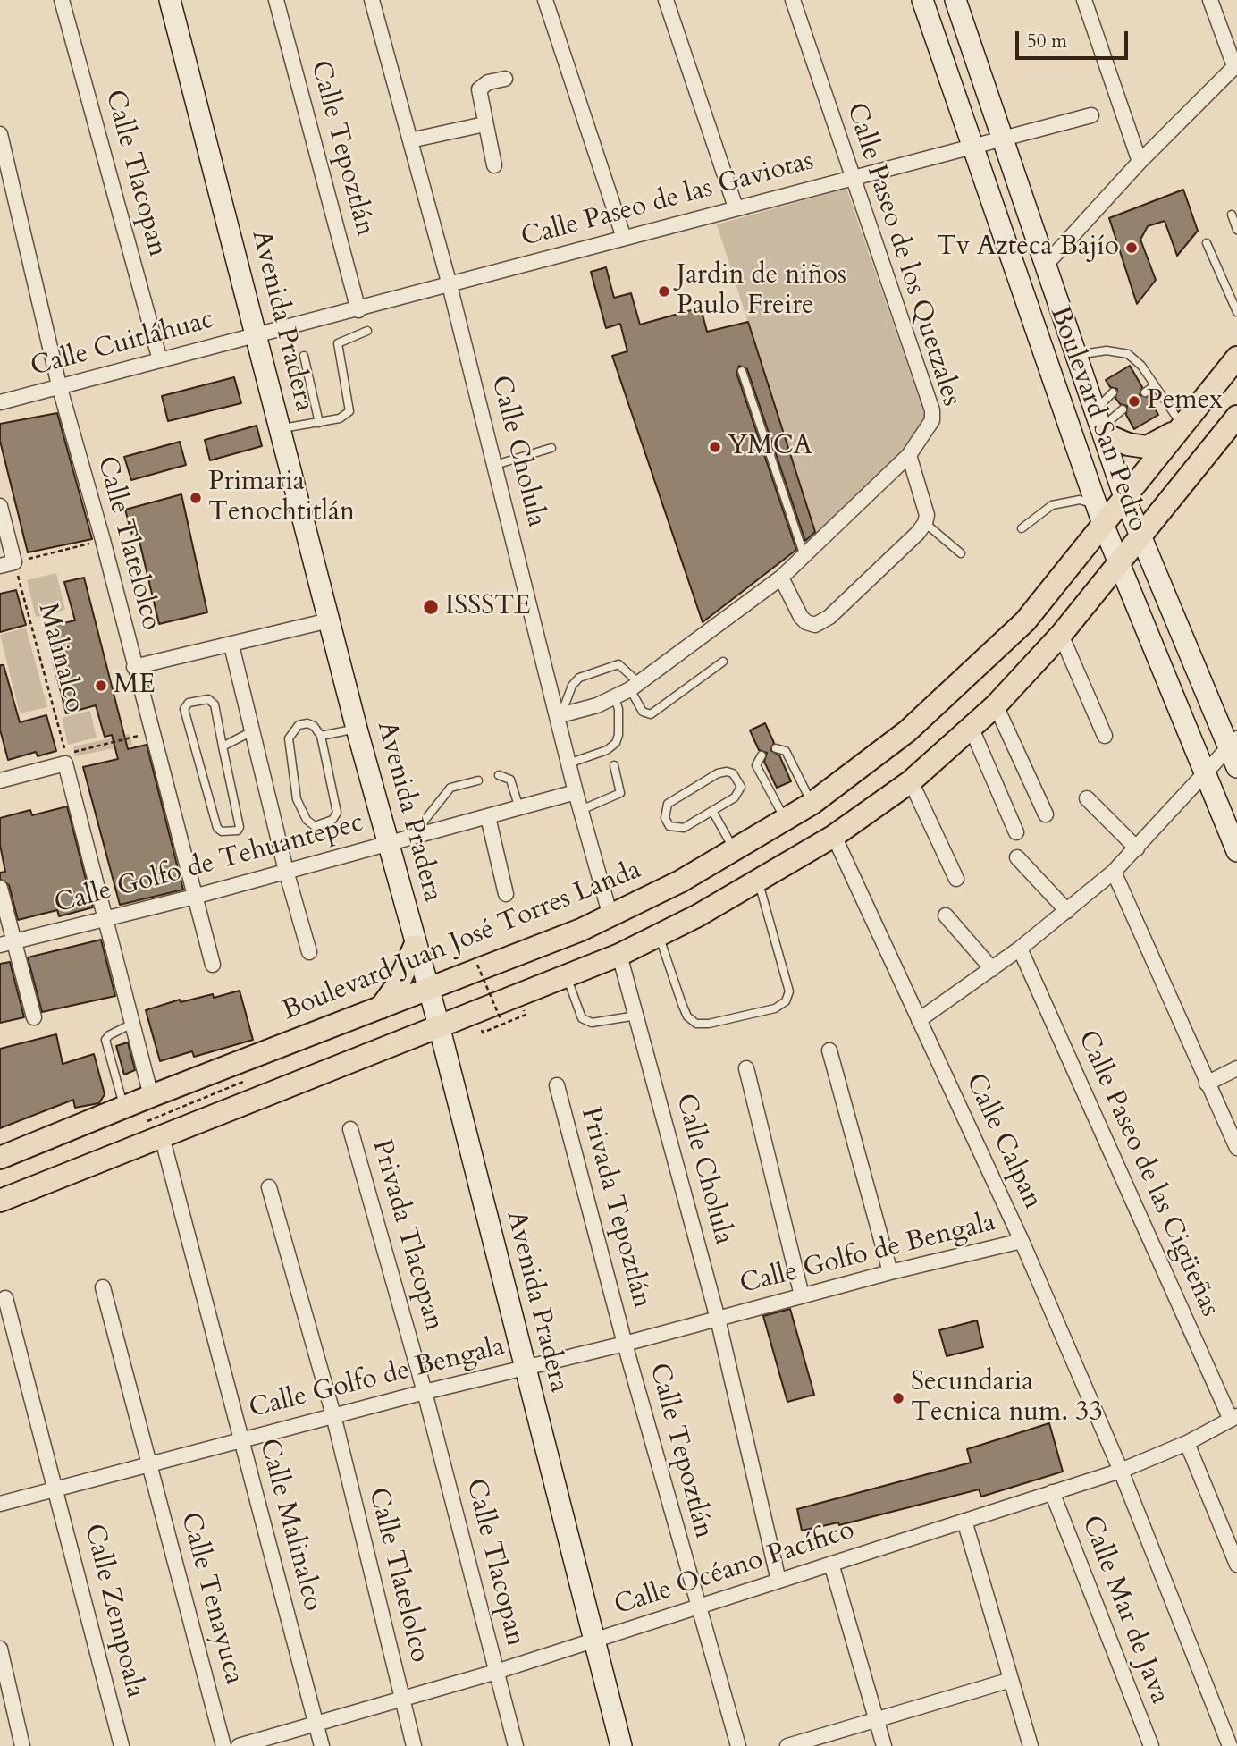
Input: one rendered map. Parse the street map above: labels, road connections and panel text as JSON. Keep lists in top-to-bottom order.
{
  "streets": {
    "main road": ["Boulevard Juan José Torres Landa"],
    "street": [
      "Calle Tepoztlán",
      "Calle Tlacopan",
      "Calle Paseo de las Gaviotas",
      "Calle Paseo de los Quetzales",
      "Avenida Pradera",
      "Calle Cuitláhuac",
      "Boulevard San Pedro",
      "Calle Cholula",
      "Calle Tlatelolco",
      "Calle Golfo de Tehuantepec",
      "Calle Calpan",
      "Calle Paseo de las Cigüeñas",
      "Privada Tepoztlán",
      "Privada Tlacopan",
      "Calle Golfo de Bengala",
      "Calle Malinalco",
      "Calle Océano Pacífico",
      "Calle Tenayuca",
      "Calle Mar de Java",
      "Calle Zempoala"
    ],
    "path": ["Malinalco"]
  },
  "crossings": [
    ["Calle Tepoztlán", "Calle Paseo de las Gaviotas"],
    ["Calle Tepoztlán", "Privada Tepoztlán"],
    ["Calle Tepoztlán", "Calle Golfo de Bengala"],
    ["Calle Tepoztlán", "Calle Océano Pacífico"],
    ["Calle Tlacopan", "Calle Cuitláhuac"],
    ["Calle Tlacopan", "Privada Tlacopan"],
    ["Calle Tlacopan", "Calle Golfo de Bengala"],
    ["Calle Tlacopan", "Calle Océano Pacífico"],
    ["Calle Paseo de las Gaviotas", "Calle Paseo de los Quetzales"],
    ["Calle Paseo de las Gaviotas", "Avenida Pradera"],
    ["Calle Paseo de las Gaviotas", "Calle Cuitláhuac"],
    ["Calle Paseo de las Gaviotas", "Boulevard San Pedro"],
    ["Calle Paseo de las Gaviotas", "Calle Cholula"],
    ["Calle Paseo de los Quetzales", "Calle Cholula"],
    ["Avenida Pradera", "Calle Cuitláhuac"],
    ["Avenida Pradera", "Calle Golfo de Tehuantepec"],
    ["Avenida Pradera", "Boulevard Juan José Torres Landa"],
    ["Avenida Pradera", "Calle Golfo de Bengala"],
    ["Avenida Pradera", "Calle Océano Pacífico"],
    ["Calle Cuitláhuac", "Calle Tlatelolco"],
    ["Boulevard San Pedro", "Boulevard Juan José Torres Landa"],
    ["Calle Cholula", "Calle Golfo de Tehuantepec"],
    ["Calle Cholula", "Boulevard Juan José Torres Landa"],
    ["Calle Cholula", "Calle Golfo de Bengala"],
    ["Calle Cholula", "Calle Océano Pacífico"],
    ["Calle Tlatelolco", "Calle Golfo de Tehuantepec"],
    ["Calle Tlatelolco", "Calle Golfo de Bengala"],
    ["Calle Tlatelolco", "Calle Océano Pacífico"],
    ["Calle Calpan", "Calle Golfo de Bengala"],
    ["Calle Calpan", "Calle Océano Pacífico"],
    ["Calle Paseo de las Cigüeñas", "Calle Océano Pacífico"],
    ["Privada Tepoztlán", "Calle Golfo de Bengala"],
    ["Privada Tlacopan", "Calle Golfo de Bengala"],
    ["Calle Golfo de Bengala", "Calle Malinalco"],
    ["Calle Golfo de Bengala", "Calle Tenayuca"],
    ["Calle Golfo de Bengala", "Calle Zempoala"],
    ["Calle Malinalco", "Calle Océano Pacífico"],
    ["Calle Océano Pacífico", "Calle Mar de Java"]
  ],
  "places": [
    "Tv Azteca Bajío",
    "Jardin de niños Paulo Freire",
    "Pemex",
    "YMCA",
    "Primaria Tenochtitlán",
    "ISSSTE",
    "ME",
    "Secundaria Tecnica num. 33"
  ],
  "scale_bar": "50 m"
}
